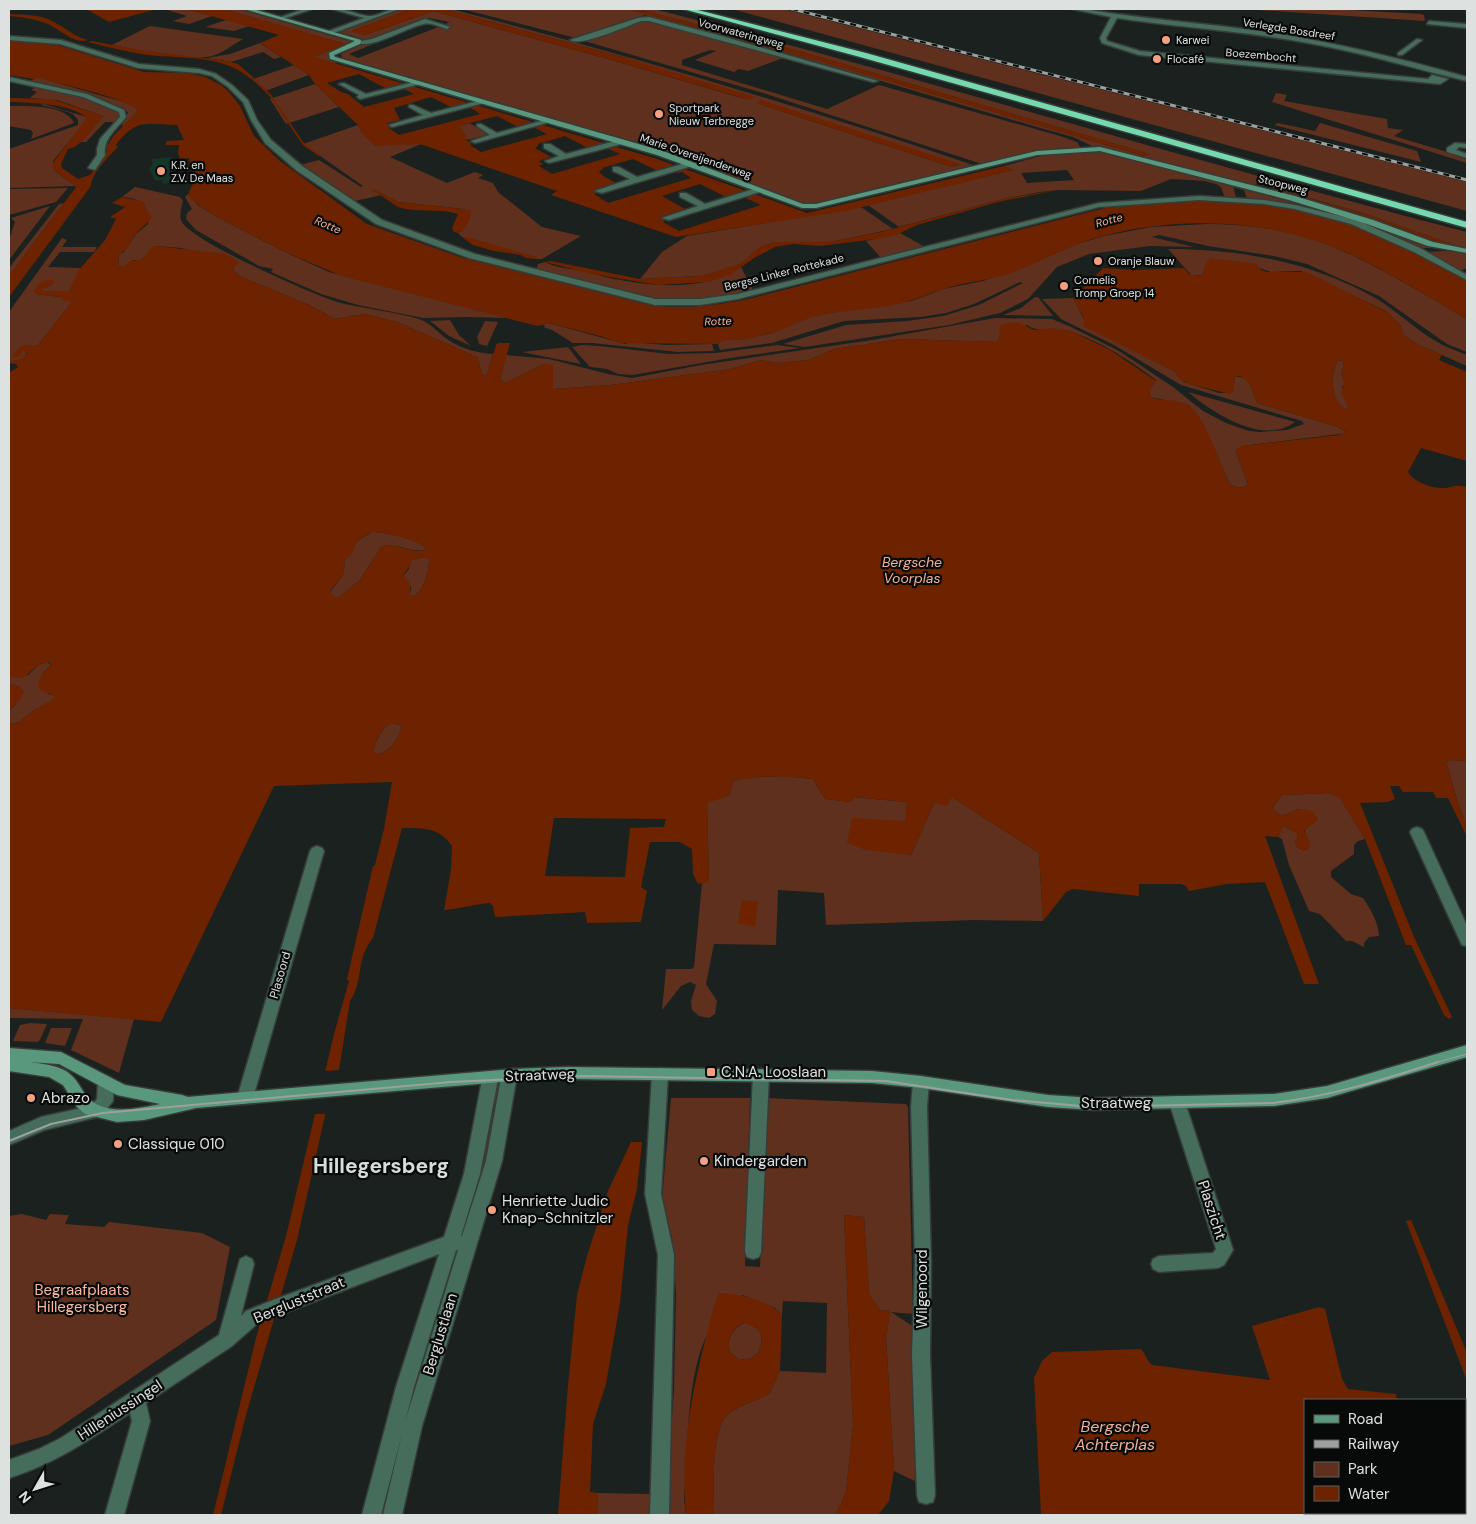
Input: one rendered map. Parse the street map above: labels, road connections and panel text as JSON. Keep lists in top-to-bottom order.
{
  "streets": {
    "street": [
      "Verlegde Bosdreef",
      "Voorwateringweg",
      "Boezembocht",
      "Marie Overeijenderweg",
      "Stoopweg",
      "Bergse Linker Rottekade",
      "Plasoord",
      "Straatweg",
      "Plaszicht",
      "Wilgenoord",
      "Bergluststraat",
      "Berglustlaan",
      "Hilleniussingel"
    ]
  },
  "crossings": [
    ["Verlegde Bosdreef", "Boezembocht"],
    ["Marie Overeijenderweg", "Stoopweg"],
    ["Plasoord", "Straatweg"],
    ["Straatweg", "Plaszicht"],
    ["Straatweg", "Wilgenoord"],
    ["Straatweg", "Berglustlaan"],
    ["Bergluststraat", "Berglustlaan"],
    ["Bergluststraat", "Hilleniussingel"]
  ],
  "districts": ["Hillegersberg"],
  "water": ["Rotte", "Bergsche Voorplas", "Bergsche Achterplas"],
  "parks": ["Begraafplaats Hillegersberg"],
  "places": {
    "other": [
      "Karwei",
      "Flocafé",
      "Sportpark Nieuw Terbregge",
      "K.R. en Z.V. De Maas",
      "Oranje Blauw",
      "Cornelis Tromp Groep 14",
      "Abrazo",
      "Classique 010",
      "Kindergarden",
      "Henriette Judic Knap-Schnitzler"
    ],
    "transit": ["C.N.A. Looslaan"]
  },
  "legend": [
    "Road",
    "Railway",
    "Park",
    "Water"
  ],
  "north": "bottom left"
}
